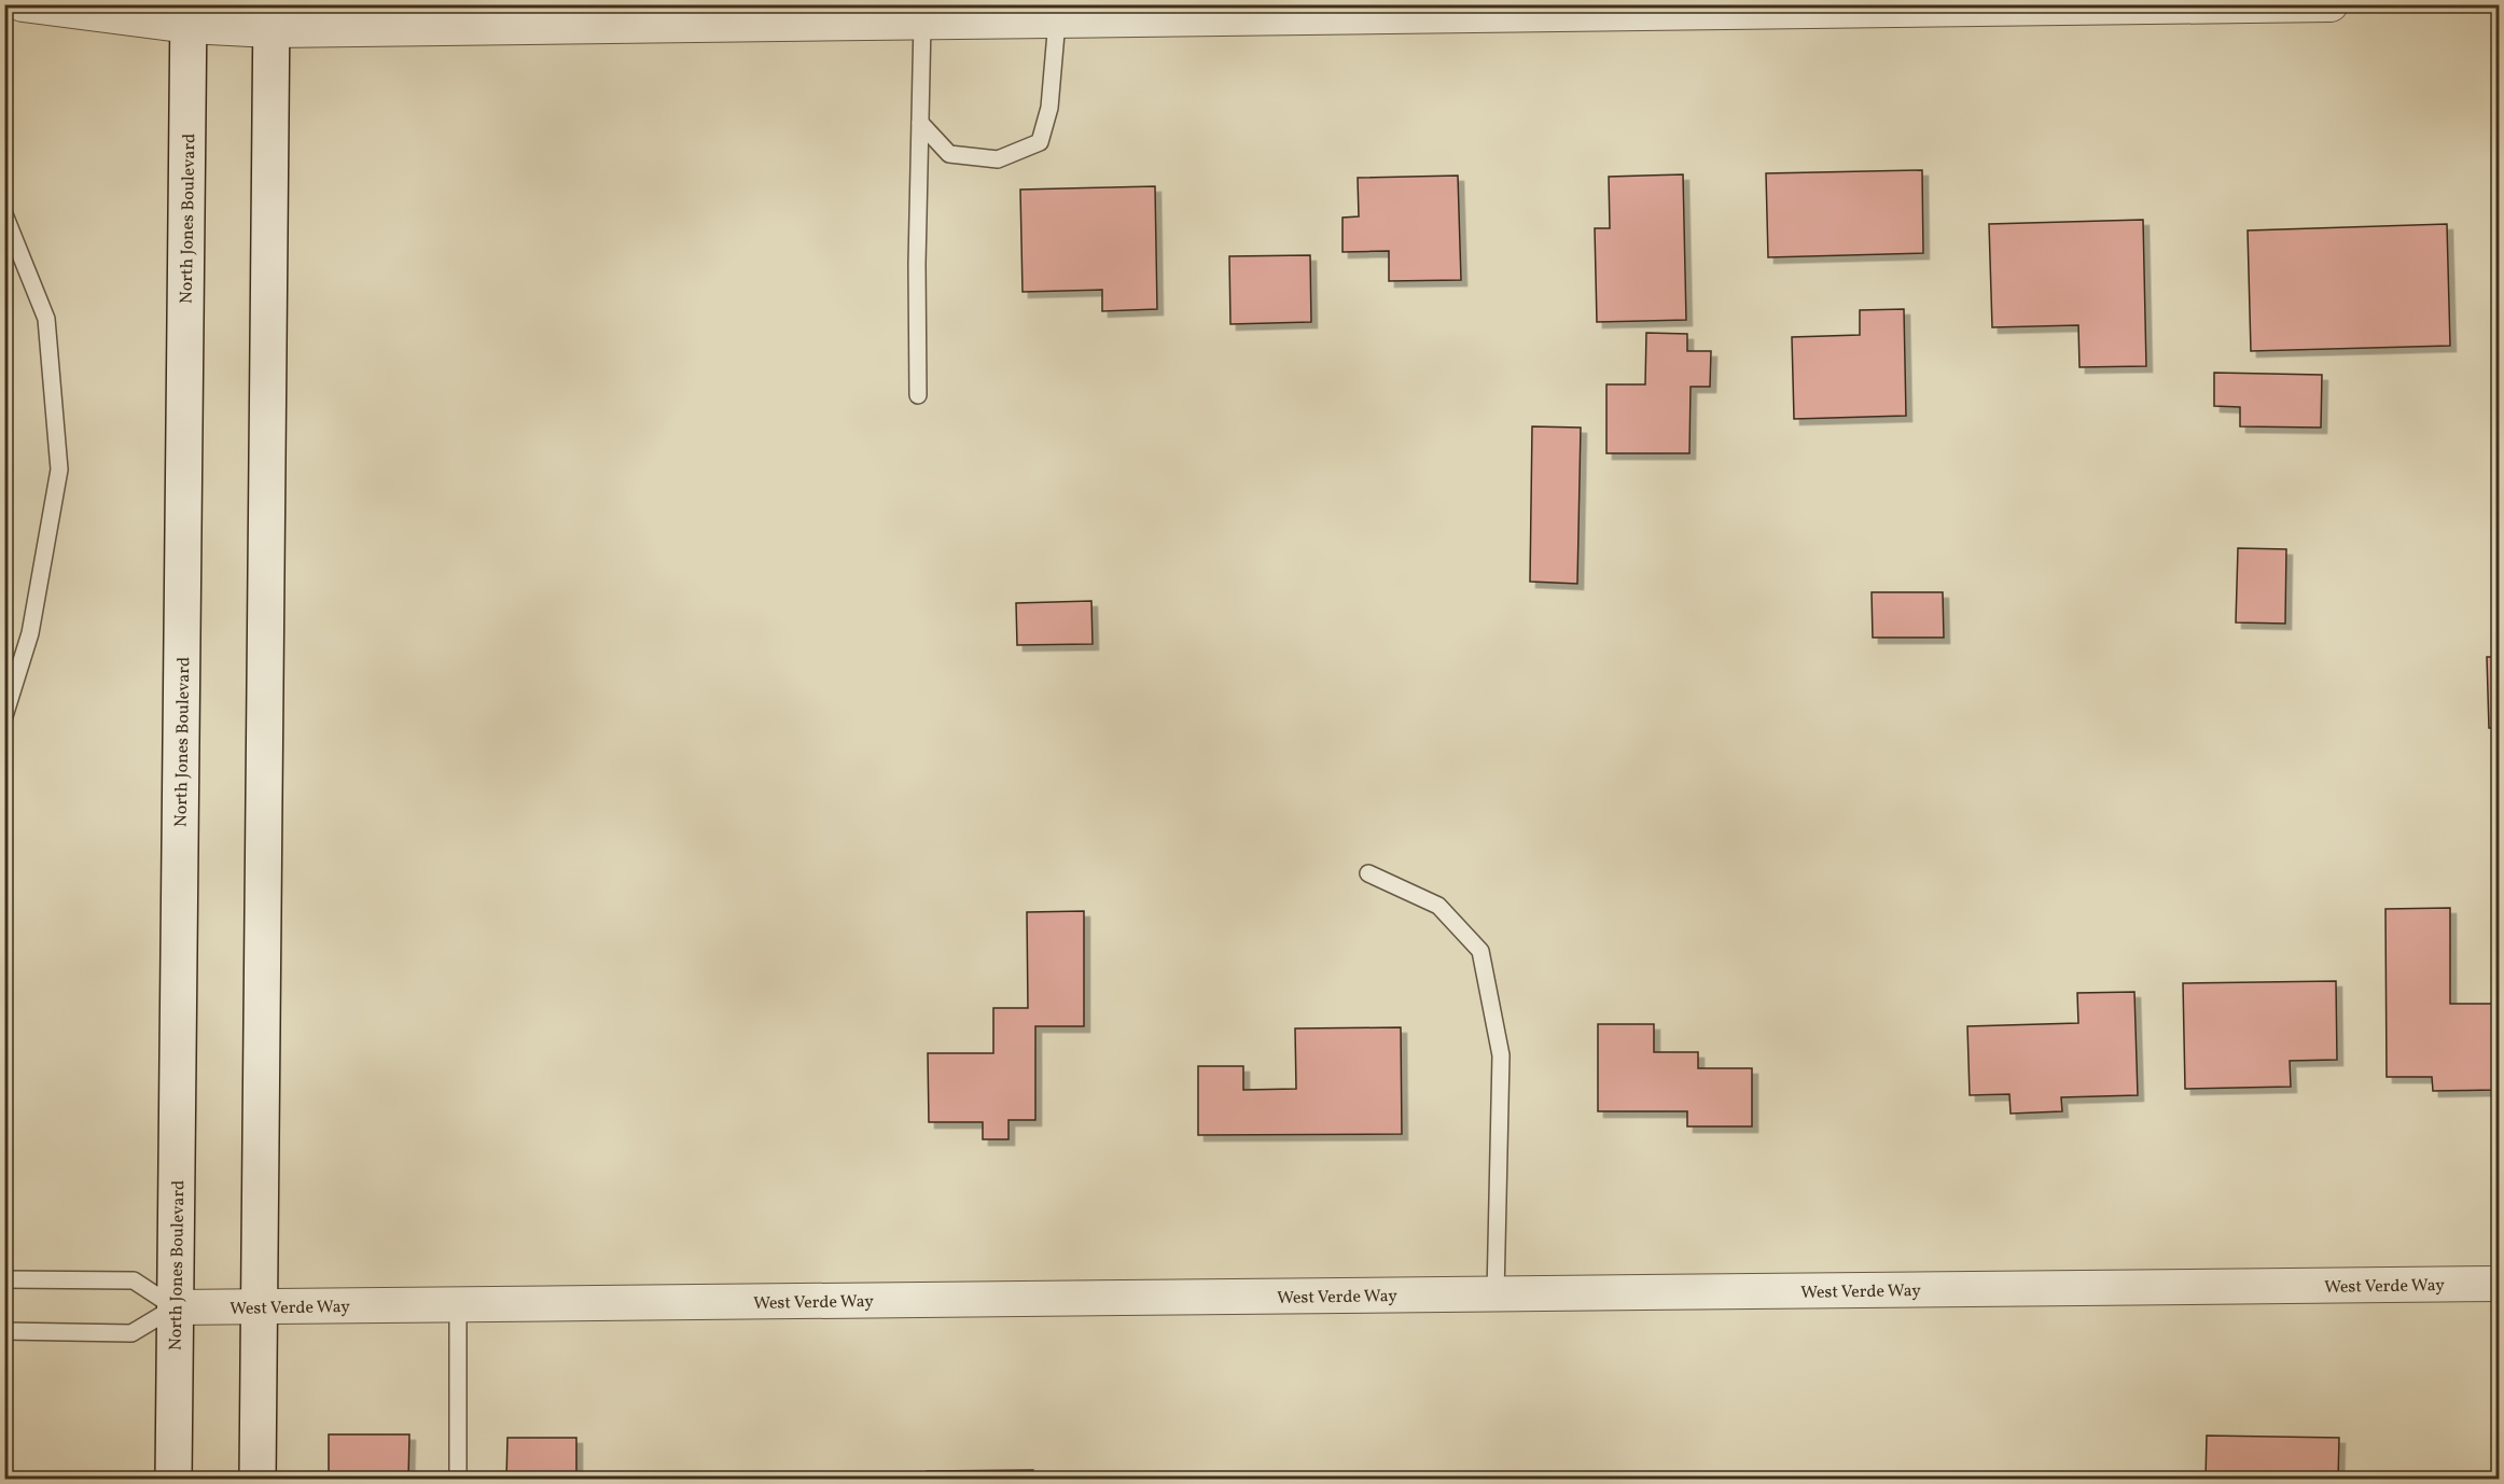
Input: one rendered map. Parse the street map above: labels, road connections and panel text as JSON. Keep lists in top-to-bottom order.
{
  "streets": {
    "main road": ["North Jones Boulevard"],
    "street": ["West Verde Way"]
  },
  "crossings": [
    ["North Jones Boulevard", "West Verde Way"]
  ]
}
